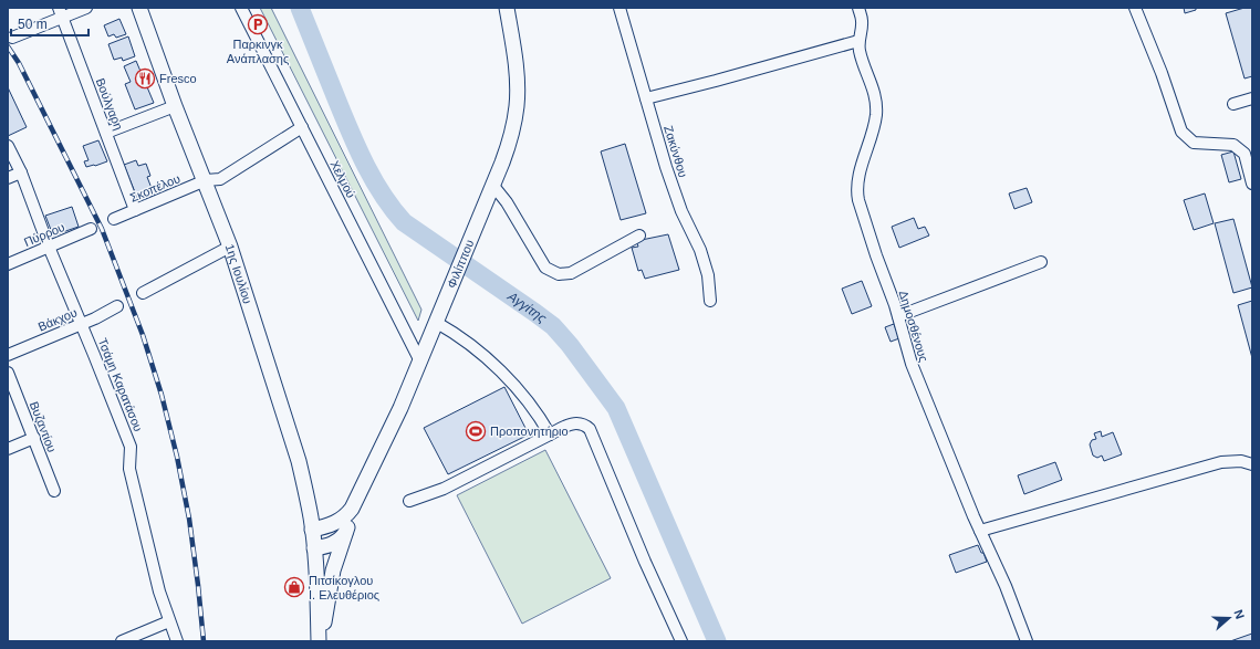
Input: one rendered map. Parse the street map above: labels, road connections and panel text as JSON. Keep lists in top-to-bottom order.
{
  "streets": {
    "main road": ["Φιλίππου", "1ης Ιουλίου"],
    "street": [
      "Βούλγαρη",
      "Ζακύνθου",
      "Χελμού",
      "Σκοπέλου",
      "Πύρρου",
      "Βάκχου",
      "Δημοσθένους",
      "Τσάμη Καρατάσου",
      "Βυζαντίου"
    ]
  },
  "crossings": [
    ["Βούλγαρη", "Σκοπέλου"],
    ["Χελμού", "Σκοπέλου"],
    ["Χελμού", "Φιλίππου"],
    ["Σκοπέλου", "1ης Ιουλίου"],
    ["Πύρρου", "Τσάμη Καρατάσου"],
    ["Φιλίππου", "1ης Ιουλίου"],
    ["Βάκχου", "Τσάμη Καρατάσου"]
  ],
  "water": ["Αγγίτης"],
  "places": {
    "parking": ["Παρκινγκ Ανάπλασης"],
    "restaurant": ["Fresco"],
    "sports": ["Προπονητήριο"],
    "shop": ["Πιτσίκογλου Ι. Ελευθέριος"]
  },
  "scale_bar": "50 m",
  "north": "right"
}
